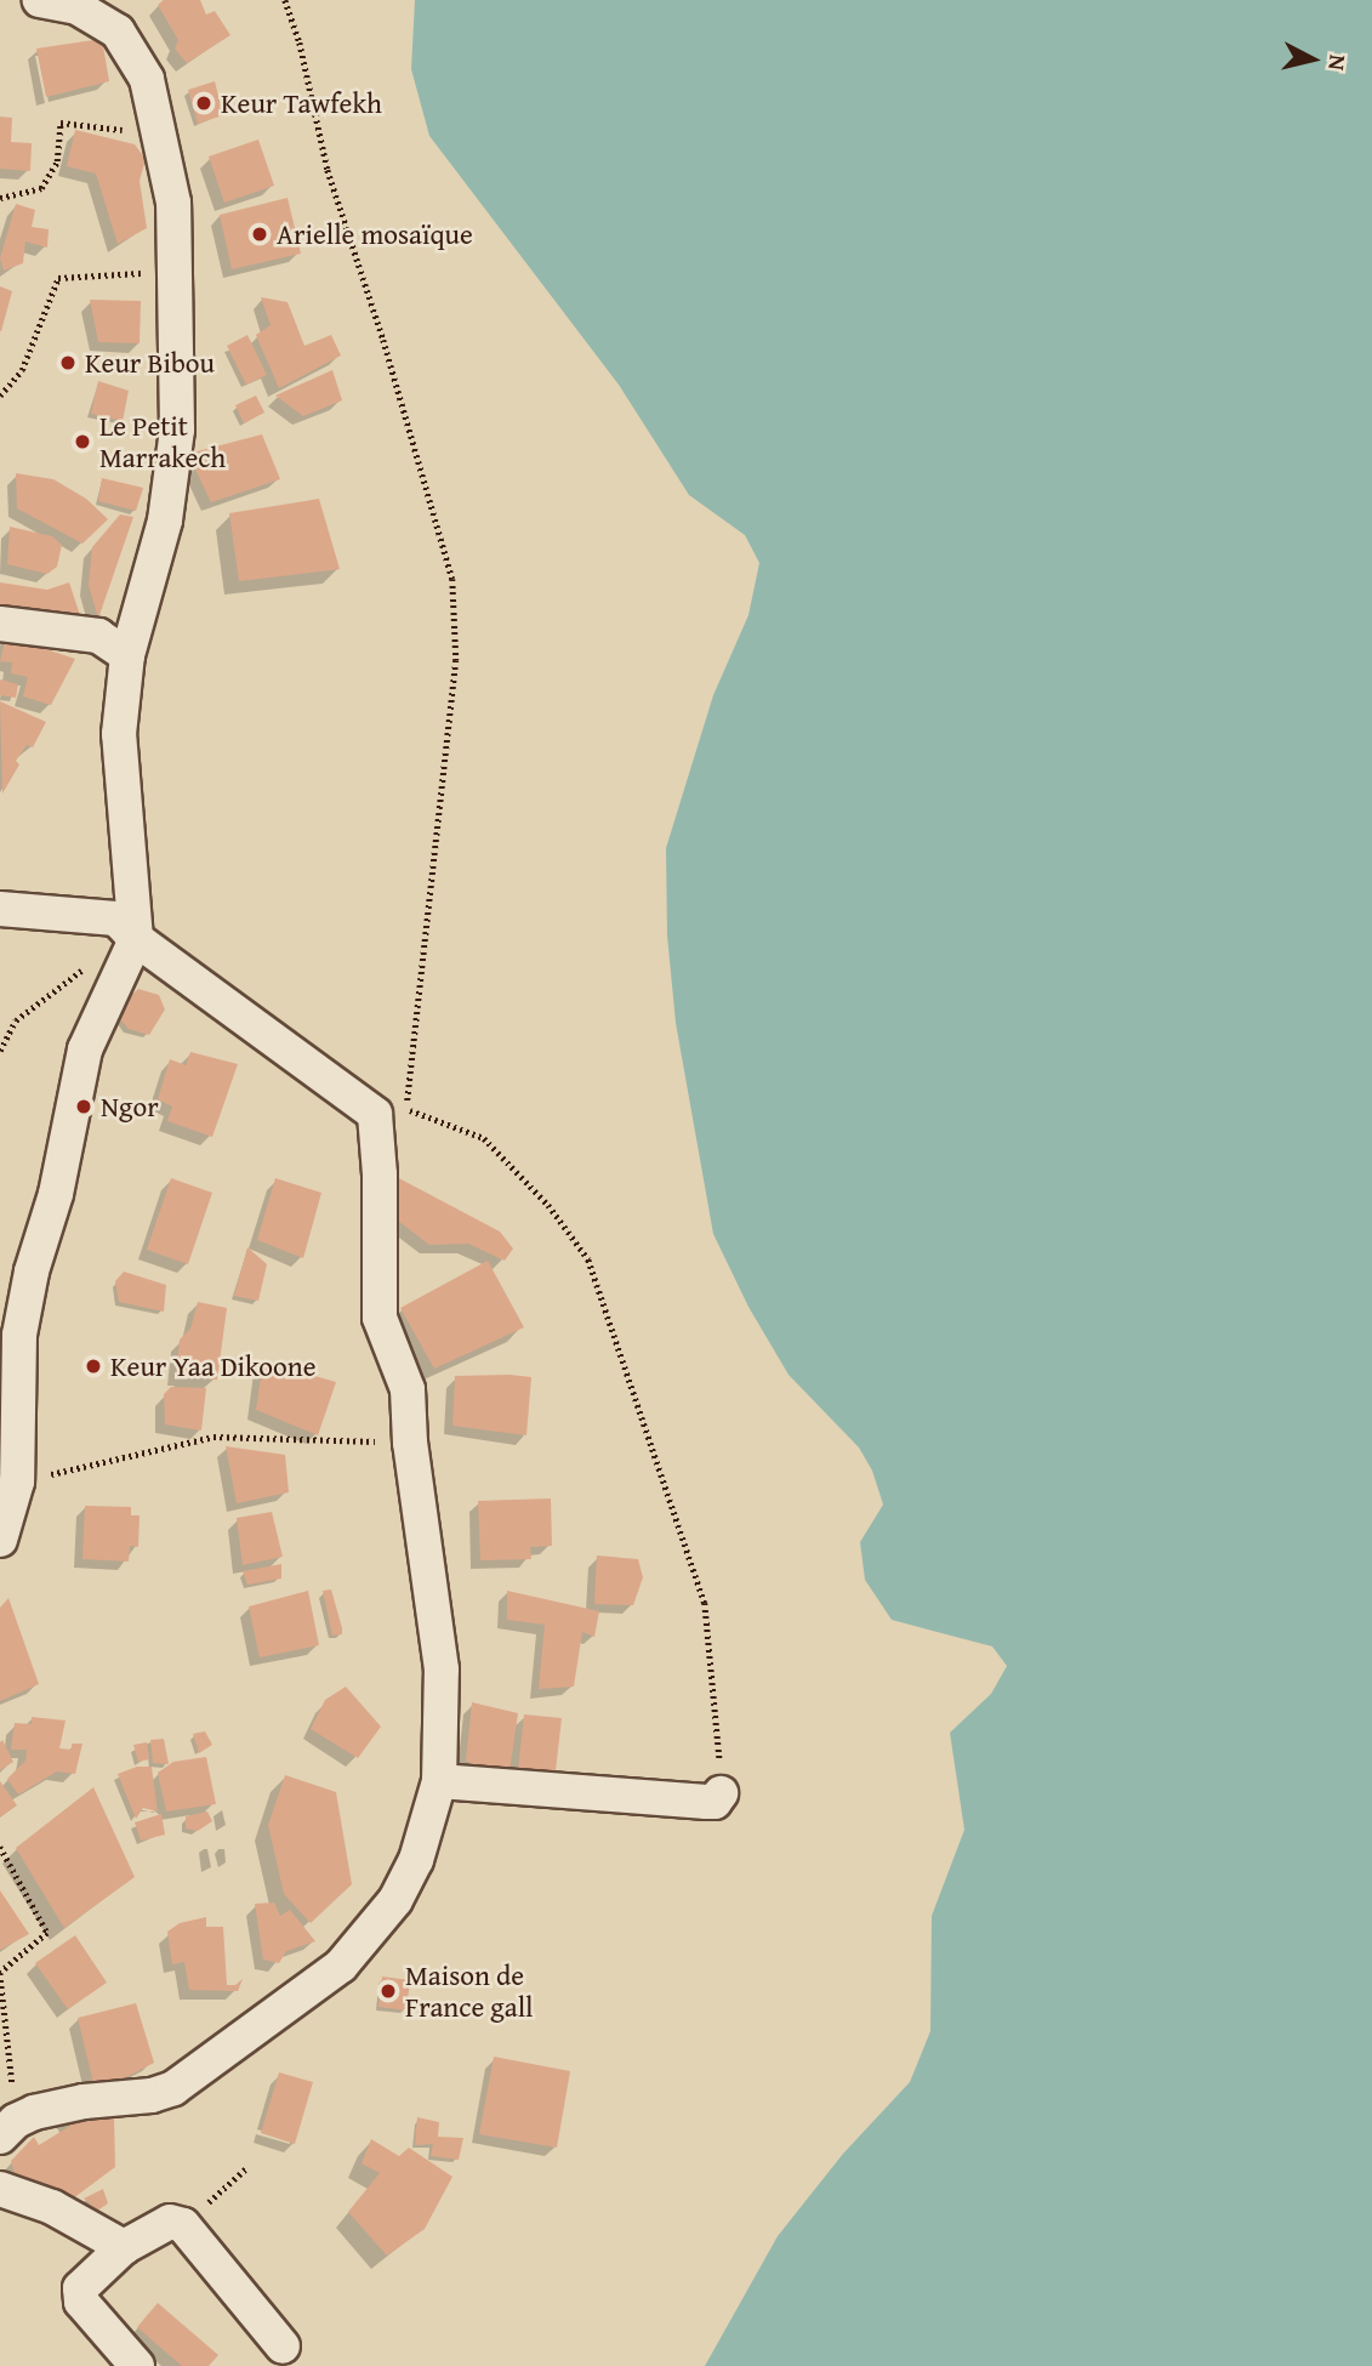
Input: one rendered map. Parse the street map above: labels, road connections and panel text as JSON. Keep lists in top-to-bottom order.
{
  "places": [
    "Keur Tawfekh",
    "Arielle mosaïque",
    "Keur Bibou",
    "Le Petit Marrakech",
    "Ngor",
    "Keur Yaa Dikoone",
    "Maison de France gall"
  ],
  "north": "right"
}
